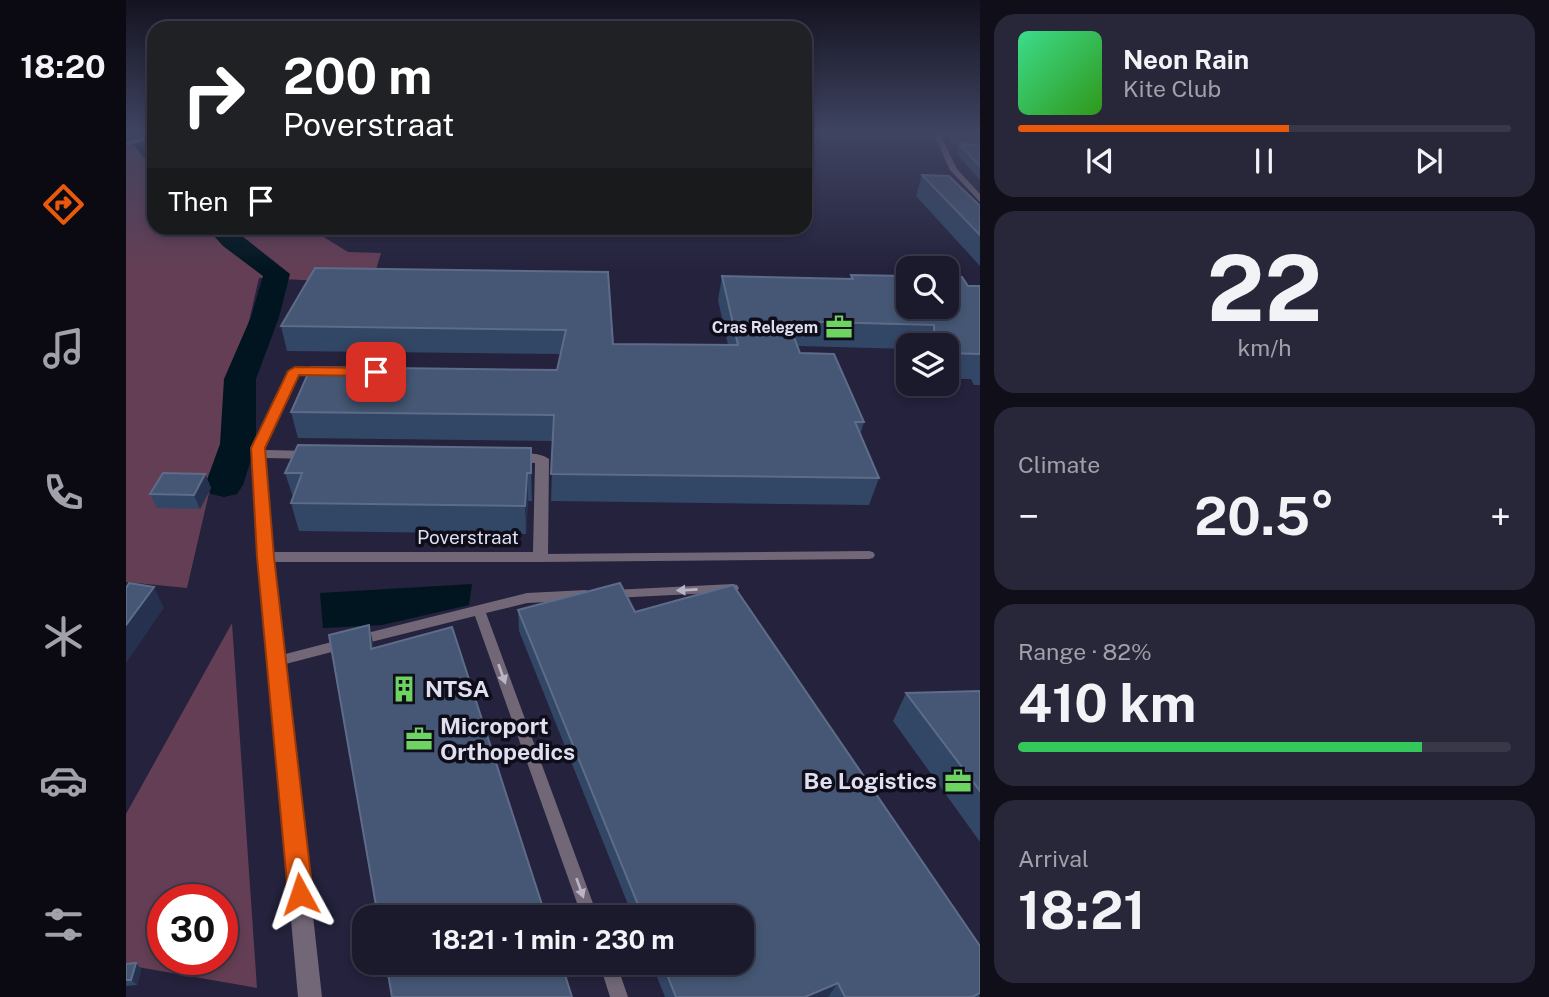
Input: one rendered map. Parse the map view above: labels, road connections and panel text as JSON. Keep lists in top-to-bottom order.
{
  "streets": {
    "street": ["Poverstraat"]
  },
  "places": {
    "office": ["Cras Relegem", "Microport Orthopedics", "Be Logistics"],
    "building": ["NTSA"]
  },
  "page": {
    "tabs": "18:20",
    "turn": ["200 m", "Poverstraat"],
    "song": ["Neon Rain", "Kite Club"],
    "then": "Then",
    "tile": [
      ["22", "km/h"],
      "Climate",
      ["Range · 82%", "410 km"],
      ["Arrival", "18:21"]
    ],
    "heat": ["−", "20.5°", "+"],
    "limit": "30",
    "trip": "18:21 · 1 min · 230 m"
  }
}
